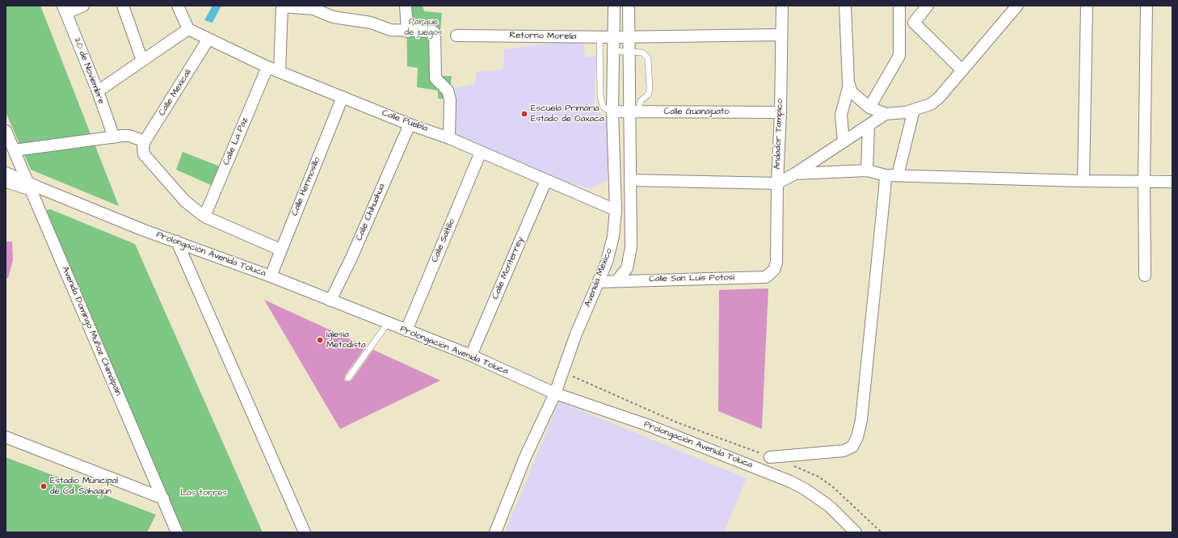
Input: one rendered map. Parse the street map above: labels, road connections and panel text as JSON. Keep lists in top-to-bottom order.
{
  "streets": {
    "street": [
      "Retorno Morelia",
      "20 de Noviembre",
      "Calle Mexicali",
      "Calle Guanajuato",
      "Calle Puebla",
      "Andador Tampico",
      "Calle La Paz",
      "Calle Hermosillo",
      "Calle Chihuahua",
      "Calle Saltillo",
      "Prolongación Avenida Toluca",
      "Calle Monterrey",
      "Avenida México",
      "Calle San Luis Potosí",
      "Avenida Domingo Muñoz Chimalpain"
    ]
  },
  "crossings": [
    ["Retorno Morelia", "Avenida México"],
    ["Calle Mexicali", "Calle Puebla"],
    ["Calle Guanajuato", "Andador Tampico"],
    ["Calle Guanajuato", "Avenida México"],
    ["Calle Puebla", "Calle La Paz"],
    ["Calle Puebla", "Calle Hermosillo"],
    ["Calle Puebla", "Calle Chihuahua"],
    ["Calle Puebla", "Calle Saltillo"],
    ["Calle Puebla", "Calle Monterrey"],
    ["Calle Puebla", "Avenida México"],
    ["Andador Tampico", "Calle San Luis Potosí"],
    ["Calle Hermosillo", "Prolongación Avenida Toluca"],
    ["Calle Chihuahua", "Prolongación Avenida Toluca"],
    ["Calle Saltillo", "Prolongación Avenida Toluca"],
    ["Prolongación Avenida Toluca", "Calle Monterrey"],
    ["Prolongación Avenida Toluca", "Avenida México"],
    ["Prolongación Avenida Toluca", "Avenida Domingo Muñoz Chimalpain"],
    ["Avenida México", "Calle San Luis Potosí"]
  ],
  "parks": ["Parque de juegos", "Las torres"],
  "places": ["Escuela Primaria Estado de Oaxaca", "Iglesia Metodista", "Estadio Municipal de Cd. Sahagún"]
}
